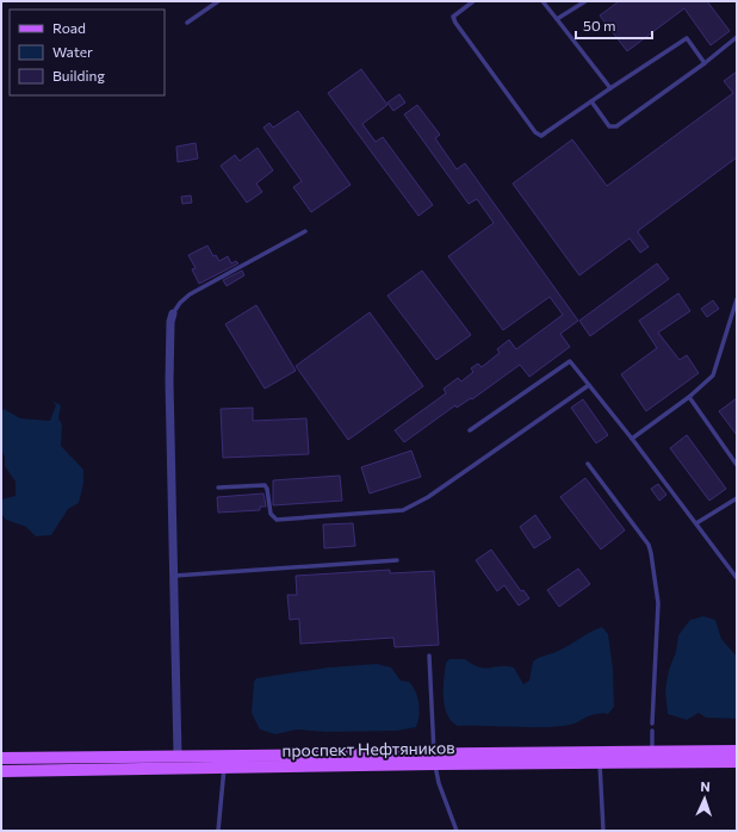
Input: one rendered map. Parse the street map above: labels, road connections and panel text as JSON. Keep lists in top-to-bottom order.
{
  "streets": {
    "main road": ["проспект Нефтяников"]
  },
  "legend": ["Road", "Water", "Building"],
  "scale_bar": "50 m",
  "north": "top"
}
